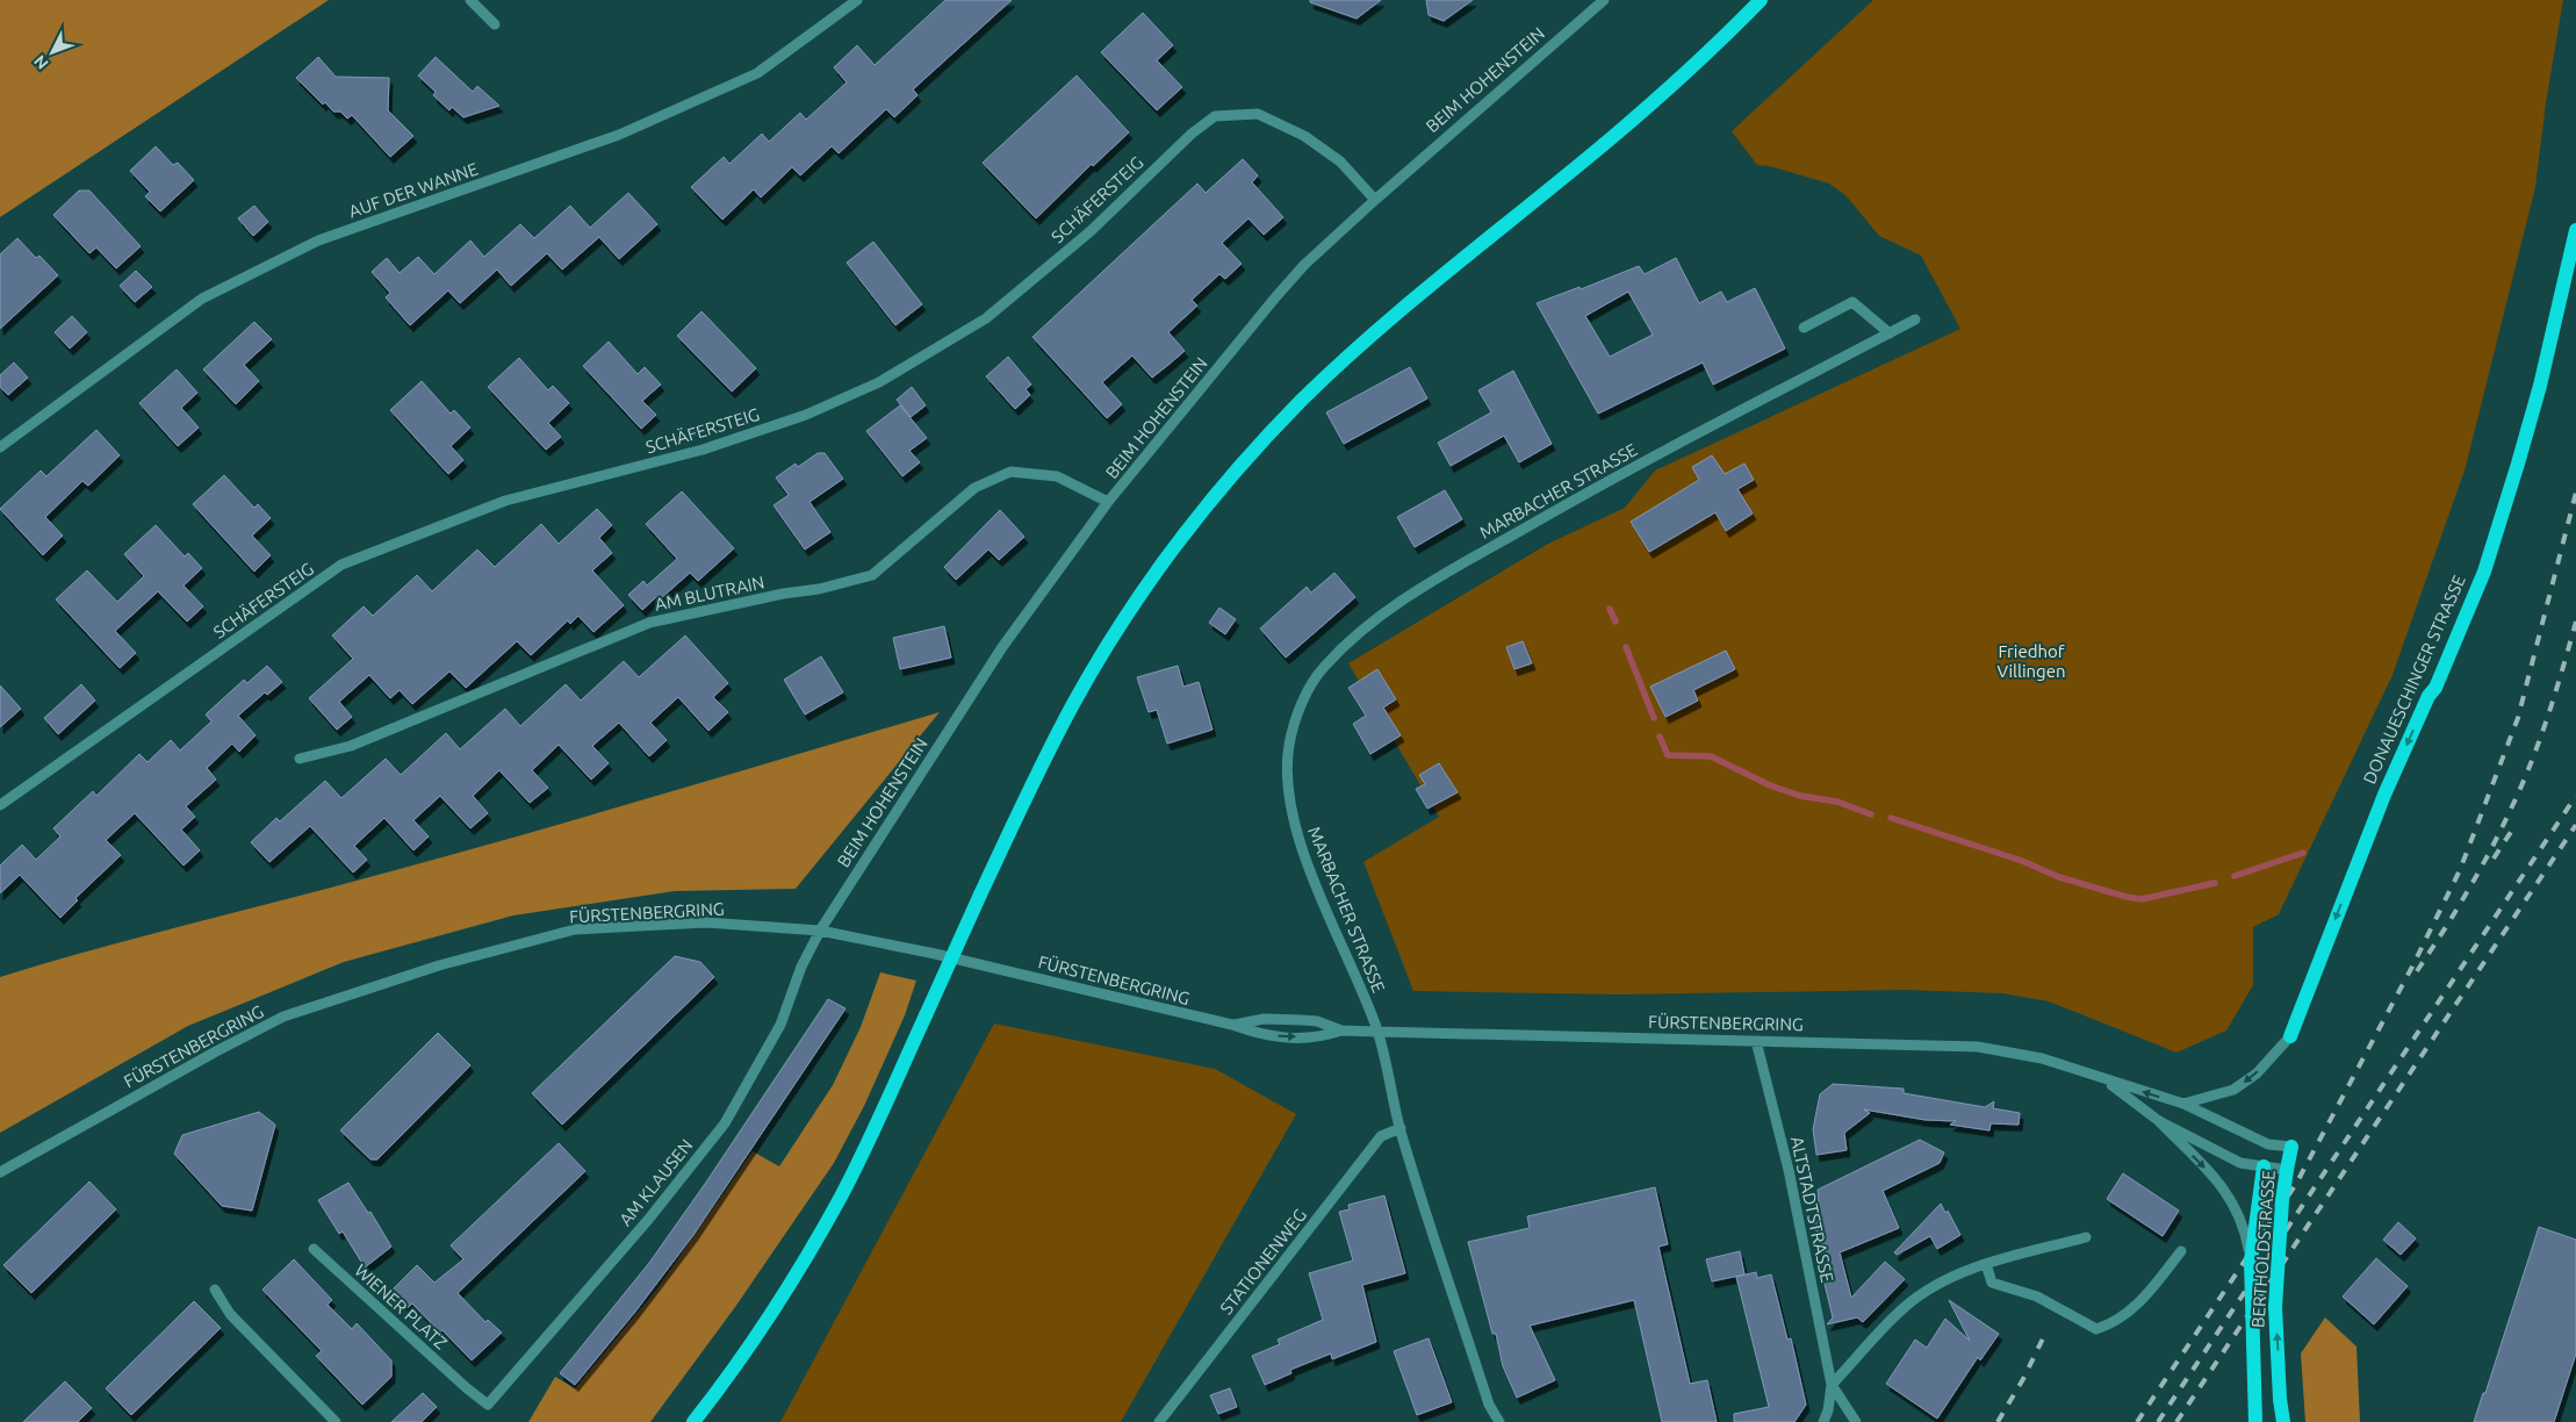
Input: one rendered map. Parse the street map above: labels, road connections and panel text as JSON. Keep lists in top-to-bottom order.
{
  "streets": {
    "main road": ["DONAUESCHINGER STRASSE", "BERTHOLDSTRASSE"],
    "street": [
      "BEIM HOHENSTEIN",
      "AUF DER WANNE",
      "SCHÄFERSTEIG",
      "MARBACHER STRASSE",
      "AM BLUTRAIN",
      "FÜRSTENBERGRING",
      "AM KLAUSEN",
      "ALTSTADTSTRASSE",
      "STATIONENWEG",
      "WIENER PLATZ"
    ]
  },
  "crossings": [
    ["BEIM HOHENSTEIN", "SCHÄFERSTEIG"],
    ["BEIM HOHENSTEIN", "AM BLUTRAIN"],
    ["BEIM HOHENSTEIN", "FÜRSTENBERGRING"],
    ["BEIM HOHENSTEIN", "AM KLAUSEN"],
    ["MARBACHER STRASSE", "FÜRSTENBERGRING"],
    ["MARBACHER STRASSE", "STATIONENWEG"],
    ["FÜRSTENBERGRING", "AM KLAUSEN"],
    ["FÜRSTENBERGRING", "ALTSTADTSTRASSE"],
    ["AM KLAUSEN", "WIENER PLATZ"]
  ],
  "one_way": ["DONAUESCHINGER STRASSE"],
  "parks": ["Friedhof Villingen"],
  "north": "bottom left"
}
